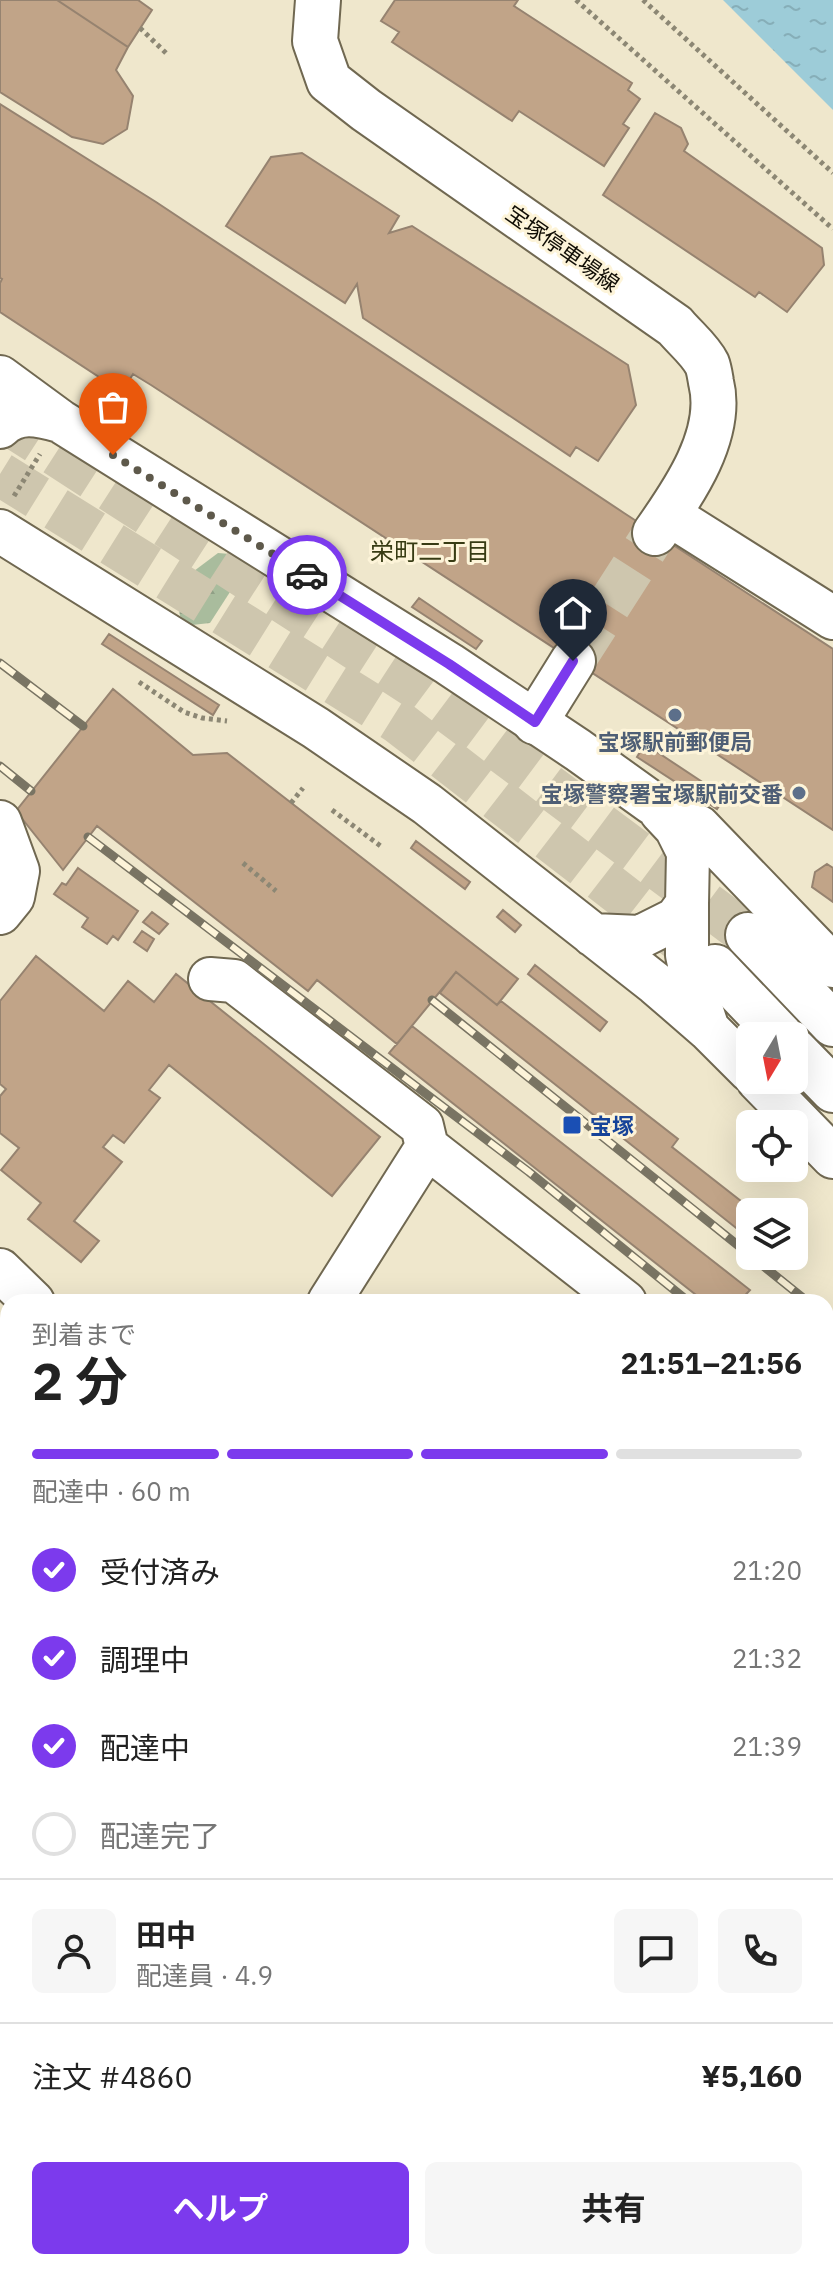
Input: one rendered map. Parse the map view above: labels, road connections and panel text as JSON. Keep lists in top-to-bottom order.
{
  "streets": {
    "main road": ["宝塚停車場線"]
  },
  "districts": ["栄町二丁目"],
  "places": {
    "other": ["宝塚駅前郵便局", "宝塚警察署宝塚駅前交番"],
    "transit": ["宝塚"]
  },
  "north": "bottom",
  "page": {
    "heading": ["2 分", "到着まで", "21:51–21:56"],
    "panel": [
      "田中",
      "配達員 · 4.9",
      "注文 #4860",
      "¥5,160"
    ],
    "bar": "配達中 · 60 m",
    "list": [
      ["受付済み", "21:20"],
      ["調理中", "21:32"],
      ["配達中", "21:39"],
      "配達完了"
    ],
    "buttons": ["ヘルプ", "共有"]
  }
}
